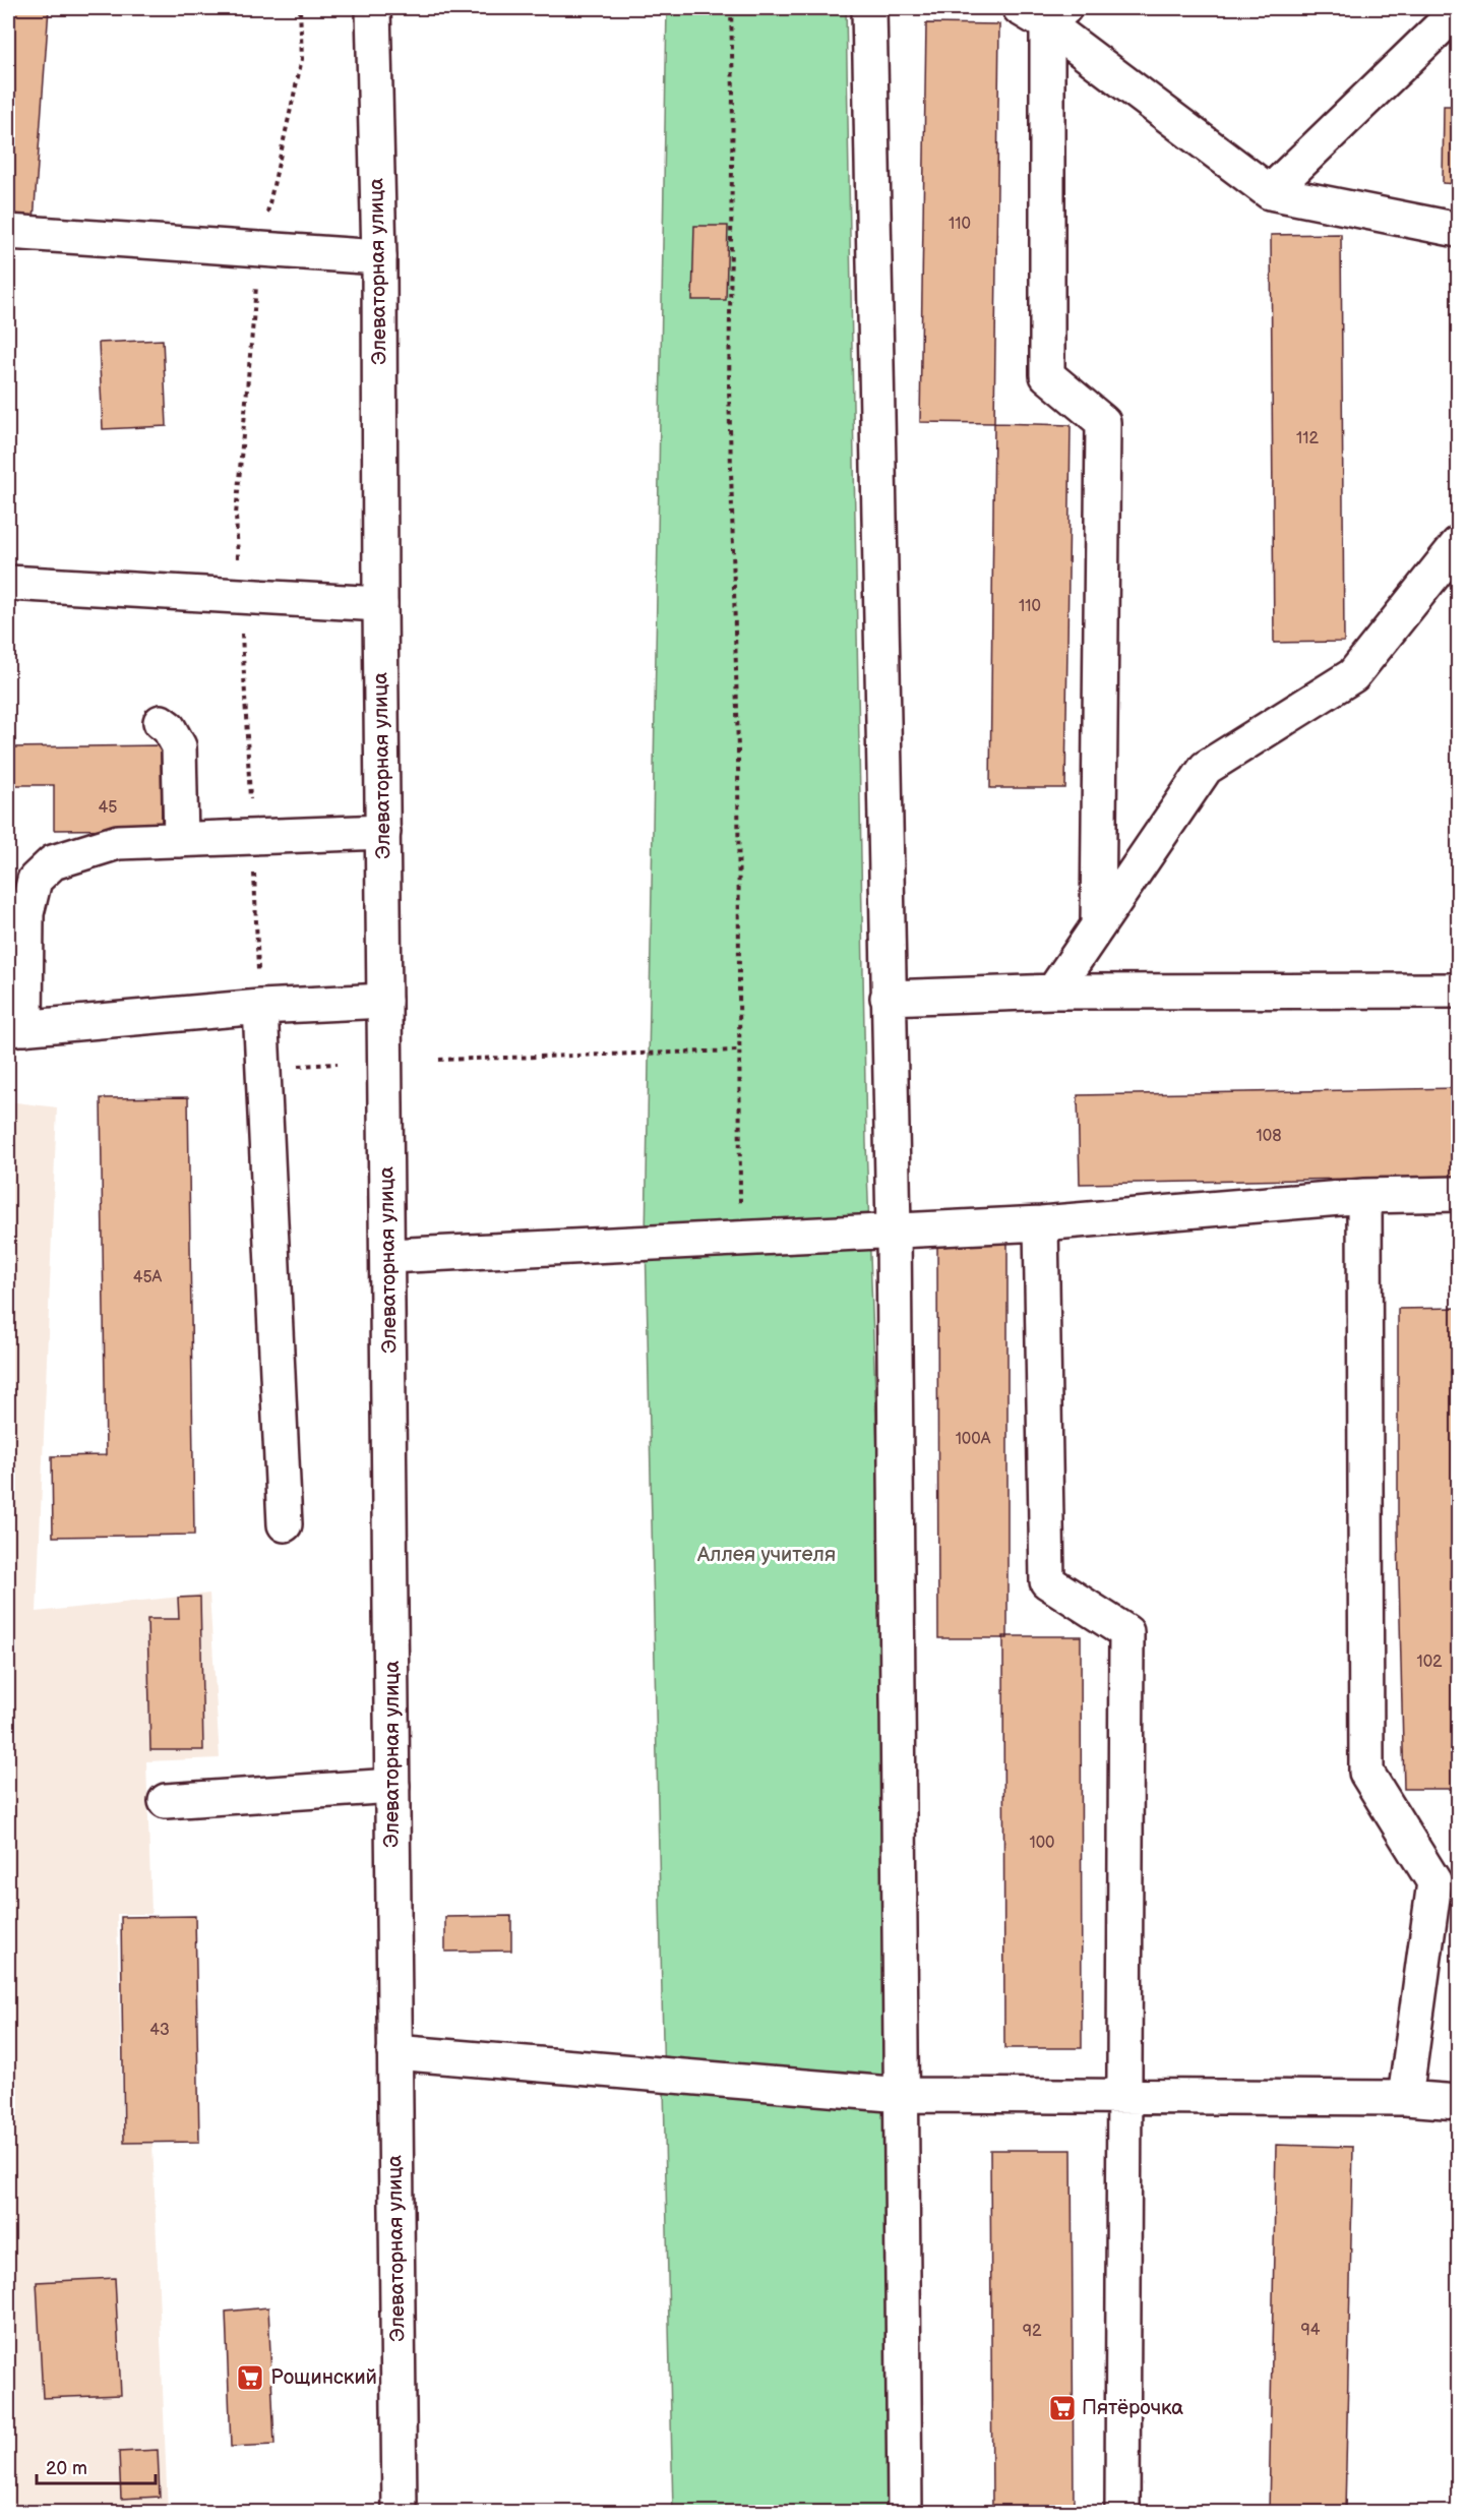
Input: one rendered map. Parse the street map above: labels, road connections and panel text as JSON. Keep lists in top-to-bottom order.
{
  "streets": {
    "main road": ["Элеваторная улица"]
  },
  "parks": ["Аллея учителя"],
  "places": {
    "supermarket": ["Рощинский", "Пятёрочка"]
  },
  "house_numbers": [
    "110",
    "112",
    "110",
    "45",
    "108",
    "45А",
    "100А",
    "102",
    "100",
    "43",
    "94",
    "92"
  ],
  "scale_bar": "20 m"
}
